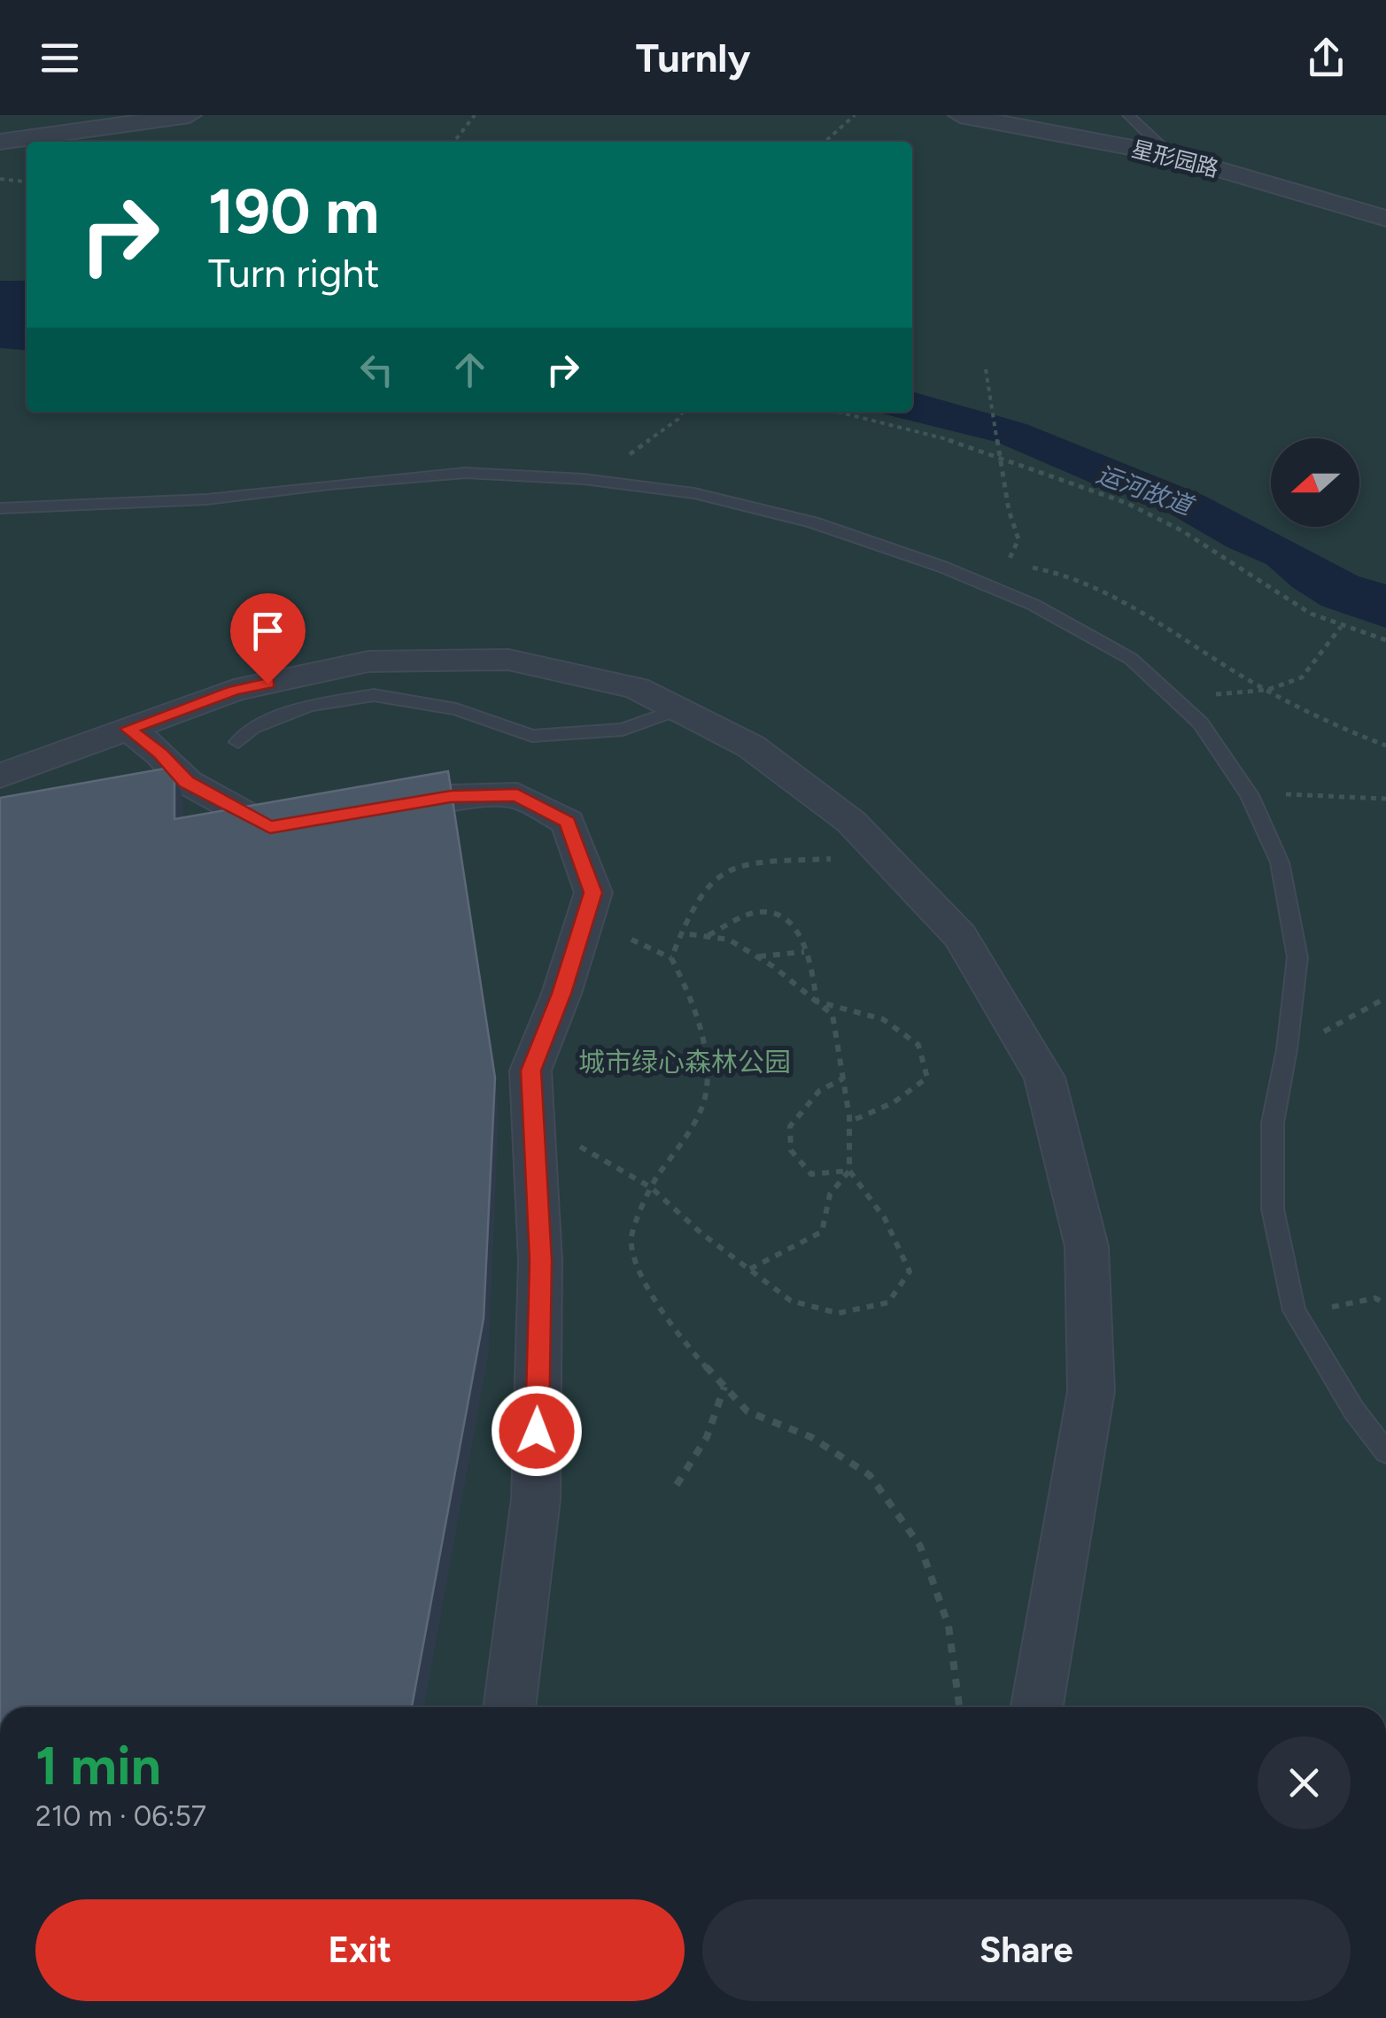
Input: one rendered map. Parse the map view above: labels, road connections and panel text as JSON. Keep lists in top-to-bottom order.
{
  "streets": {
    "street": ["星形园路"]
  },
  "water": ["运河故道"],
  "parks": ["城市绿心森林公园"],
  "north": "left",
  "page": {
    "header": "Turnly",
    "turn": ["190 m", "Turn right"],
    "heading": ["1 min", "210 m · 06:57"],
    "buttons": ["Exit", "Share"]
  }
}
